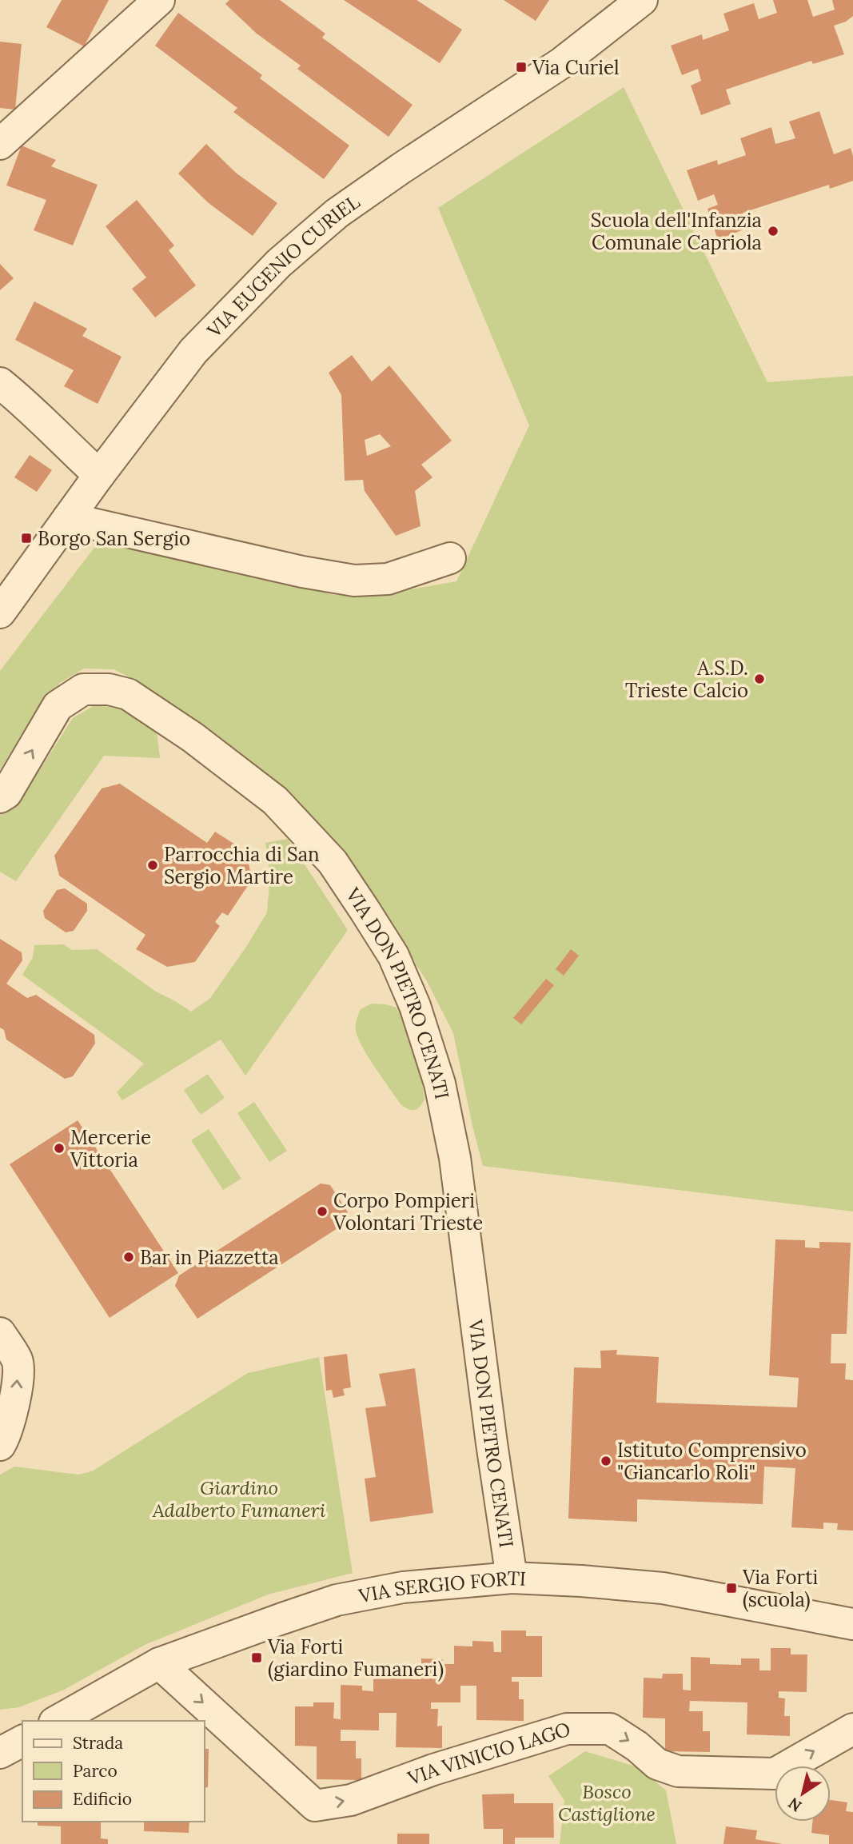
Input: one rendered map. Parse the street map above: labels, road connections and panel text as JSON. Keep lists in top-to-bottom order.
{
  "streets": {
    "street": [
      "VIA EUGENIO CURIEL",
      "VIA DON PIETRO CENATI",
      "VIA SERGIO FORTI",
      "VIA VINICIO LAGO"
    ]
  },
  "crossings": [
    ["VIA DON PIETRO CENATI", "VIA SERGIO FORTI"],
    ["VIA SERGIO FORTI", "VIA VINICIO LAGO"]
  ],
  "one_way": ["VIA VINICIO LAGO"],
  "parks": ["Giardino Adalberto Fumaneri", "Bosco Castiglione"],
  "places": {
    "transit": [
      "Via Curiel",
      "Borgo San Sergio",
      "Via Forti (scuola)",
      "Via Forti (giardino Fumaneri)"
    ],
    "other": [
      "Scuola dell'Infanzia Comunale Capriola",
      "A.S.D. Trieste Calcio",
      "Parrocchia di San Sergio Martire",
      "Mercerie Vittoria",
      "Corpo Pompieri Volontari Trieste",
      "Bar in Piazzetta",
      "Istituto Comprensivo \"Giancarlo Roli\""
    ]
  },
  "legend": ["Strada", "Parco", "Edificio"],
  "north": "bottom left"
}
